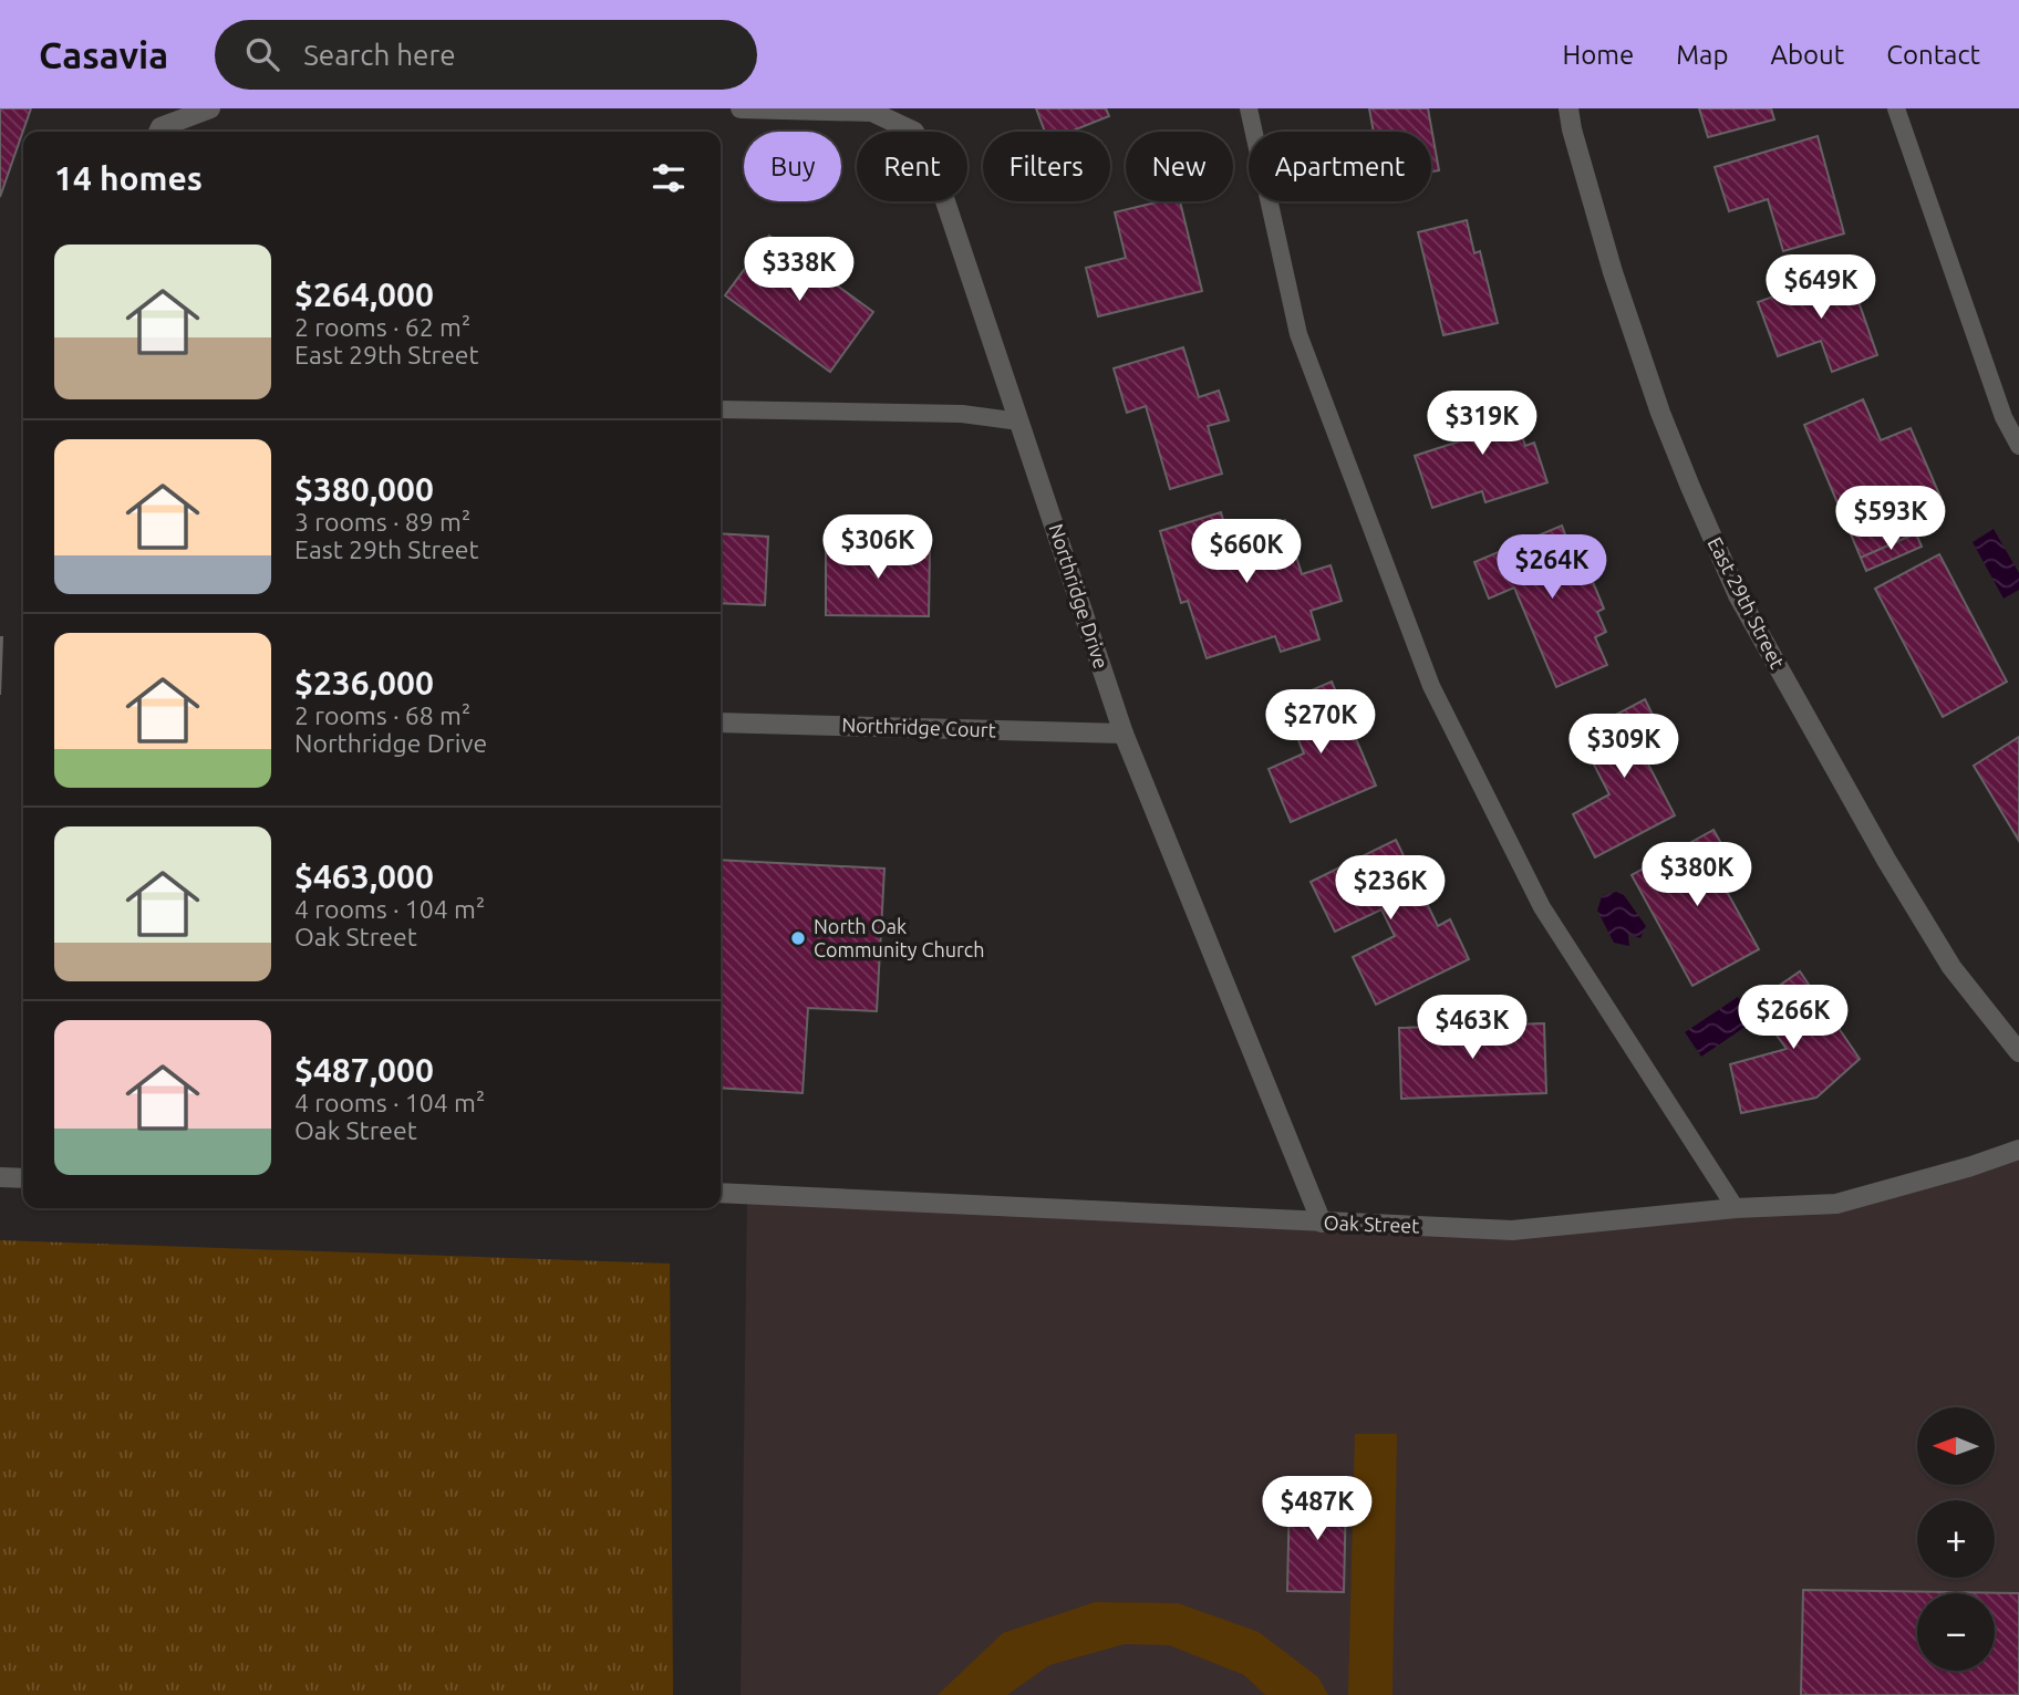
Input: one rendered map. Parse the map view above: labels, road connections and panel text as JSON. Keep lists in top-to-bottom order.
{
  "streets": {
    "street": [
      "Northridge Drive",
      "East 29th Street",
      "Northridge Court",
      "Oak Street"
    ]
  },
  "crossings": [
    ["Northridge Drive", "Northridge Court"],
    ["Northridge Drive", "Oak Street"]
  ],
  "places": ["North Oak Community Church"],
  "north": "left",
  "page": {
    "header": "Casavia",
    "search": "Search here",
    "nav": [
      "Home",
      "Map",
      "About",
      "Contact"
    ],
    "chip": [
      "Buy",
      "Rent",
      "Filters",
      "New",
      "Apartment"
    ],
    "heading": "14 homes",
    "list": [
      {
        "name": "$264,000",
        "note": "2 rooms · 62 m² · East 29th Street"
      },
      {
        "name": "$380,000",
        "note": "3 rooms · 89 m² · East 29th Street"
      },
      {
        "name": "$236,000",
        "note": "2 rooms · 68 m² · Northridge Drive"
      },
      {
        "name": "$463,000",
        "note": "4 rooms · 104 m² · Oak Street"
      },
      {
        "name": "$487,000",
        "note": "4 rooms · 104 m² · Oak Street"
      }
    ],
    "price": [
      "$338K",
      "$649K",
      "$319K",
      "$593K",
      "$306K",
      "$660K",
      "$264K",
      "$270K",
      "$309K",
      "$380K",
      "$236K",
      "$266K",
      "$463K",
      "$487K"
    ],
    "map_buttons": ["+", "−"]
  }
}
